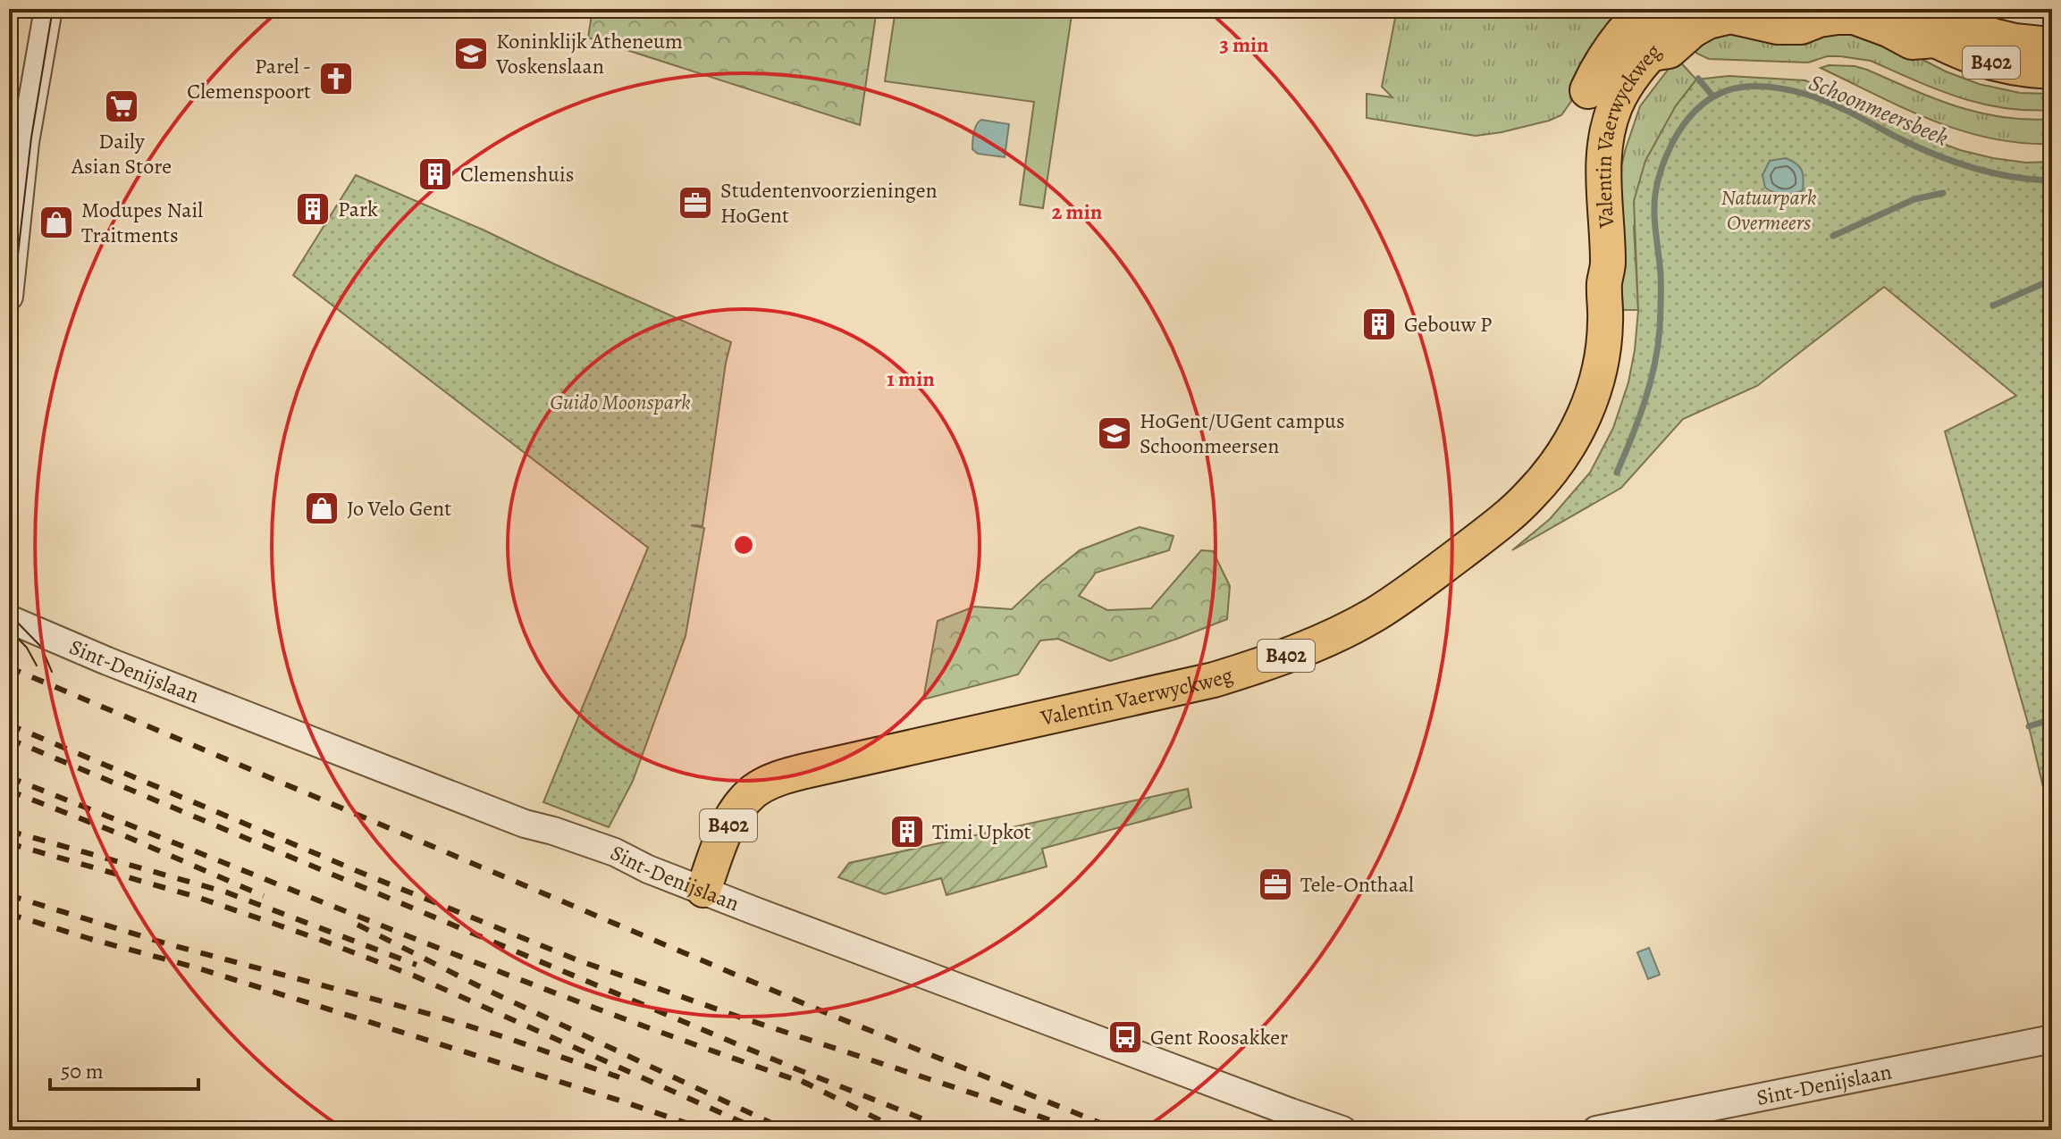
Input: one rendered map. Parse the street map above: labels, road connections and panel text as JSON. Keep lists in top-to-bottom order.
{
  "streets": {
    "highway": ["B402"],
    "main road": ["Valentin Vaerwyckweg"],
    "street": ["Sint-Denijslaan"]
  },
  "crossings": [
    ["Valentin Vaerwyckweg", "Sint-Denijslaan"]
  ],
  "water": ["Schoonmeersbeek"],
  "parks": ["Natuurpark Overmeers", "Guido Moonspark"],
  "places": {
    "school or university": ["Koninklijk Atheneum Voskenslaan", "HoGent/UGent campus Schoonmeersen"],
    "church": ["Parel - Clemenspoort"],
    "supermarket": ["Daily Asian Store"],
    "building": [
      "Clemenshuis",
      "Park",
      "Gebouw P",
      "Timi Upkot"
    ],
    "office": ["Studentenvoorzieningen HoGent", "Tele-Onthaal"],
    "shop": ["Modupes Nail Traitments", "Jo Velo Gent"],
    "bus stop": ["Gent Roosakker"]
  },
  "scale_bar": "50 m",
  "rings": ["3 min", "2 min", "1 min"]
}
